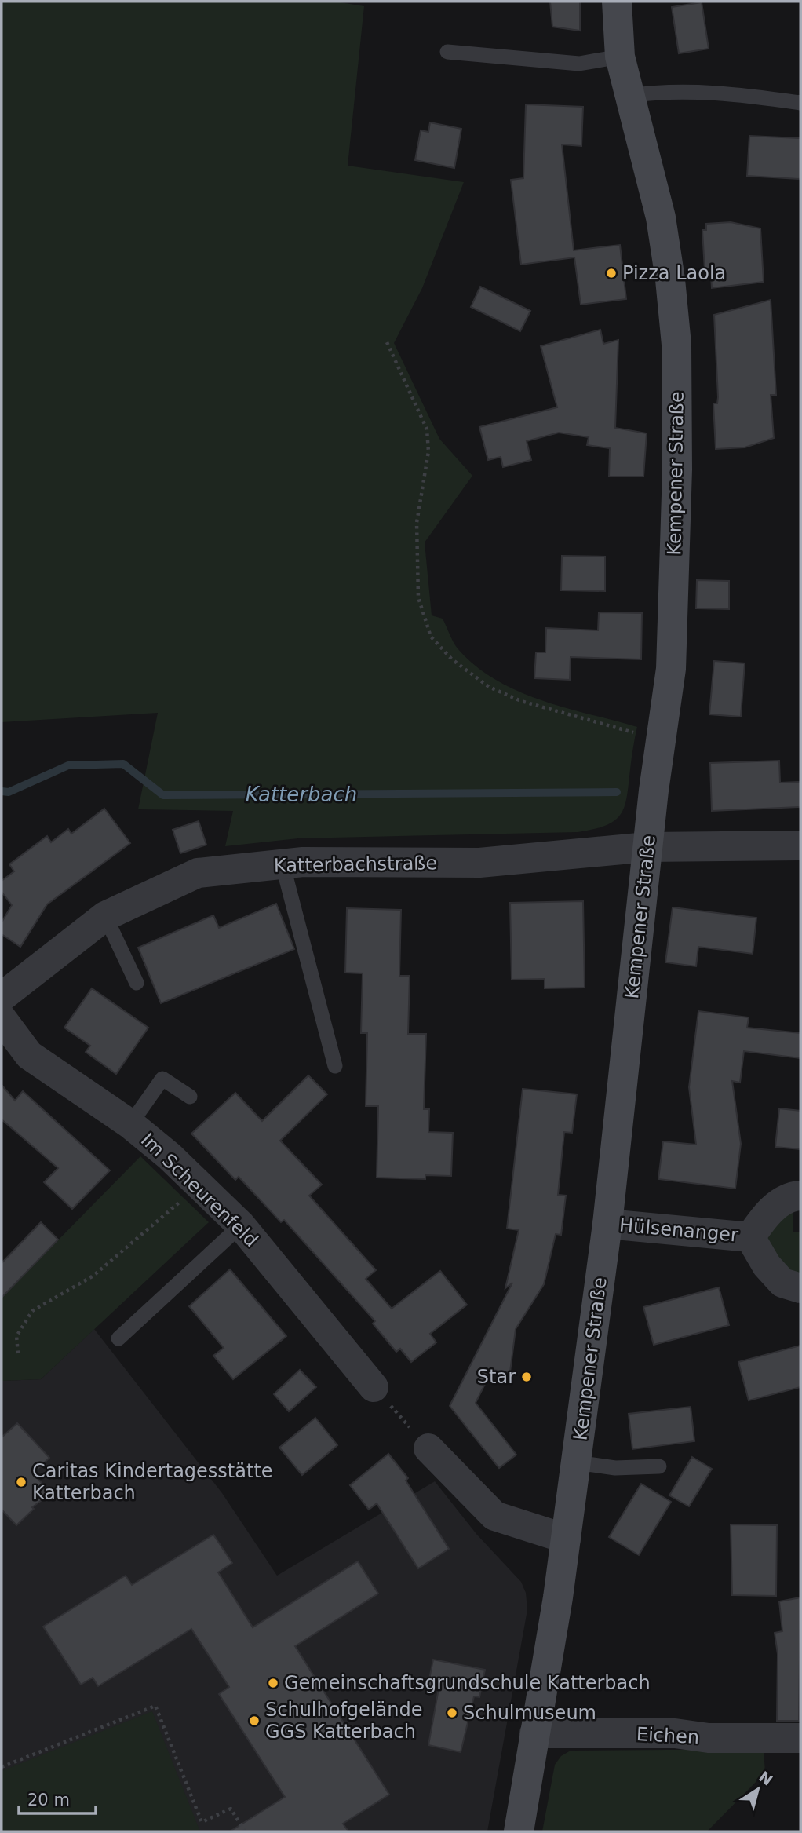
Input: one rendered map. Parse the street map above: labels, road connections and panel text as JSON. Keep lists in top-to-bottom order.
{
  "streets": {
    "main road": ["Kempener Straße"],
    "street": [
      "Katterbachstraße",
      "Im Scheurenfeld",
      "Hülsenanger",
      "Eichen"
    ]
  },
  "crossings": [
    ["Kempener Straße", "Katterbachstraße"],
    ["Kempener Straße", "Hülsenanger"],
    ["Kempener Straße", "Eichen"]
  ],
  "water": ["Katterbach"],
  "places": [
    "Pizza Laola",
    "Star",
    "Caritas Kindertagesstätte Katterbach",
    "Gemeinschaftsgrundschule Katterbach",
    "Schulmuseum",
    "Schulhofgelände GGS Katterbach"
  ],
  "scale_bar": "20 m",
  "north": "top right"
}
